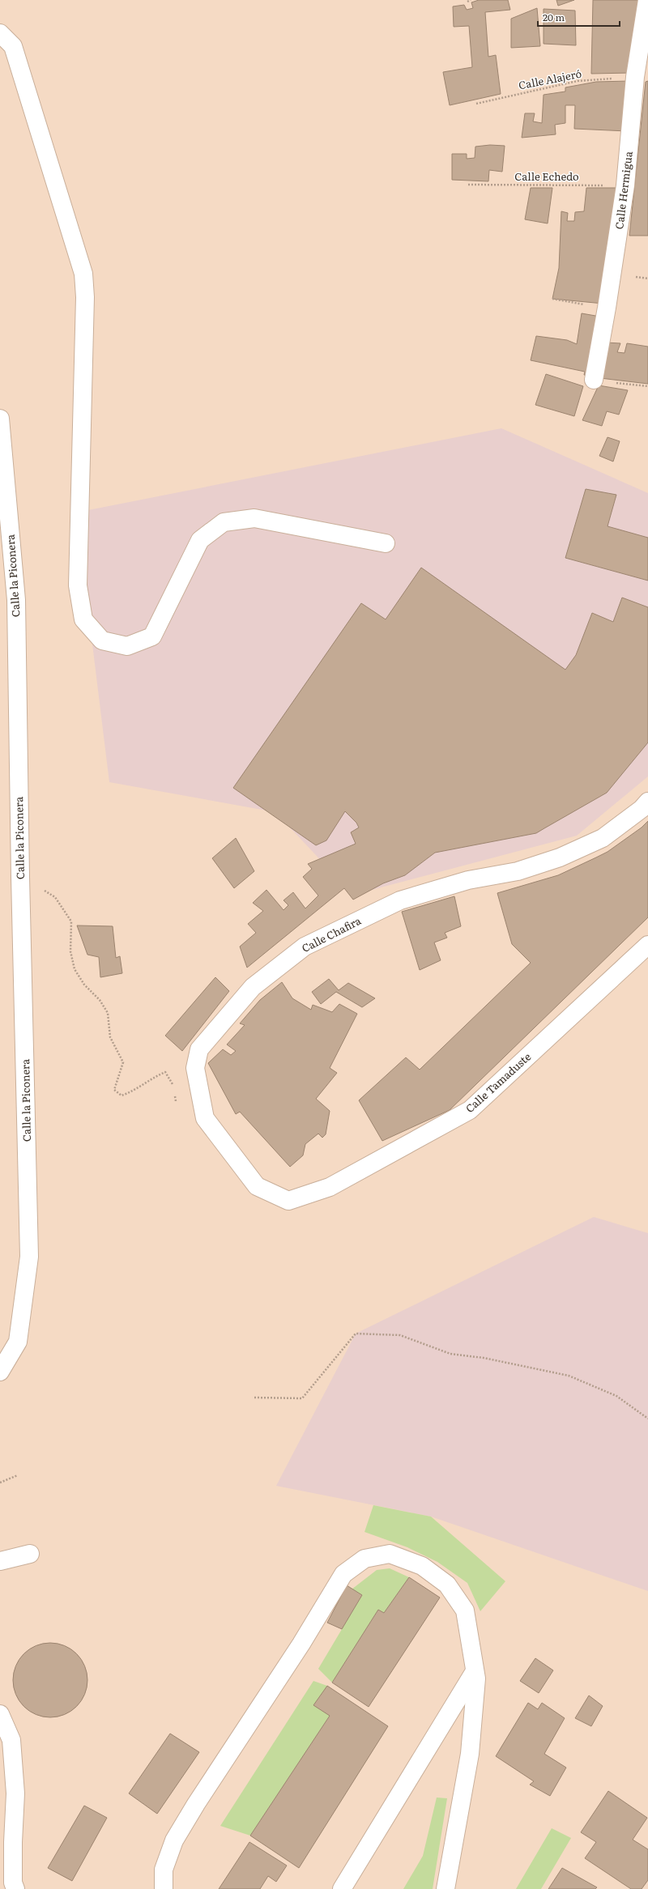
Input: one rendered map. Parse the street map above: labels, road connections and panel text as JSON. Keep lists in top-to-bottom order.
{
  "streets": {
    "street": [
      "Calle Hermigua",
      "Calle la Piconera",
      "Calle Chafira",
      "Calle Tamaduste"
    ],
    "path": ["Calle Alajeró", "Calle Echedo"]
  },
  "crossings": [
    ["Calle Alajeró", "Calle Hermigua"],
    ["Calle Echedo", "Calle Hermigua"],
    ["Calle Chafira", "Calle Tamaduste"]
  ],
  "scale_bar": "20 m"
}
